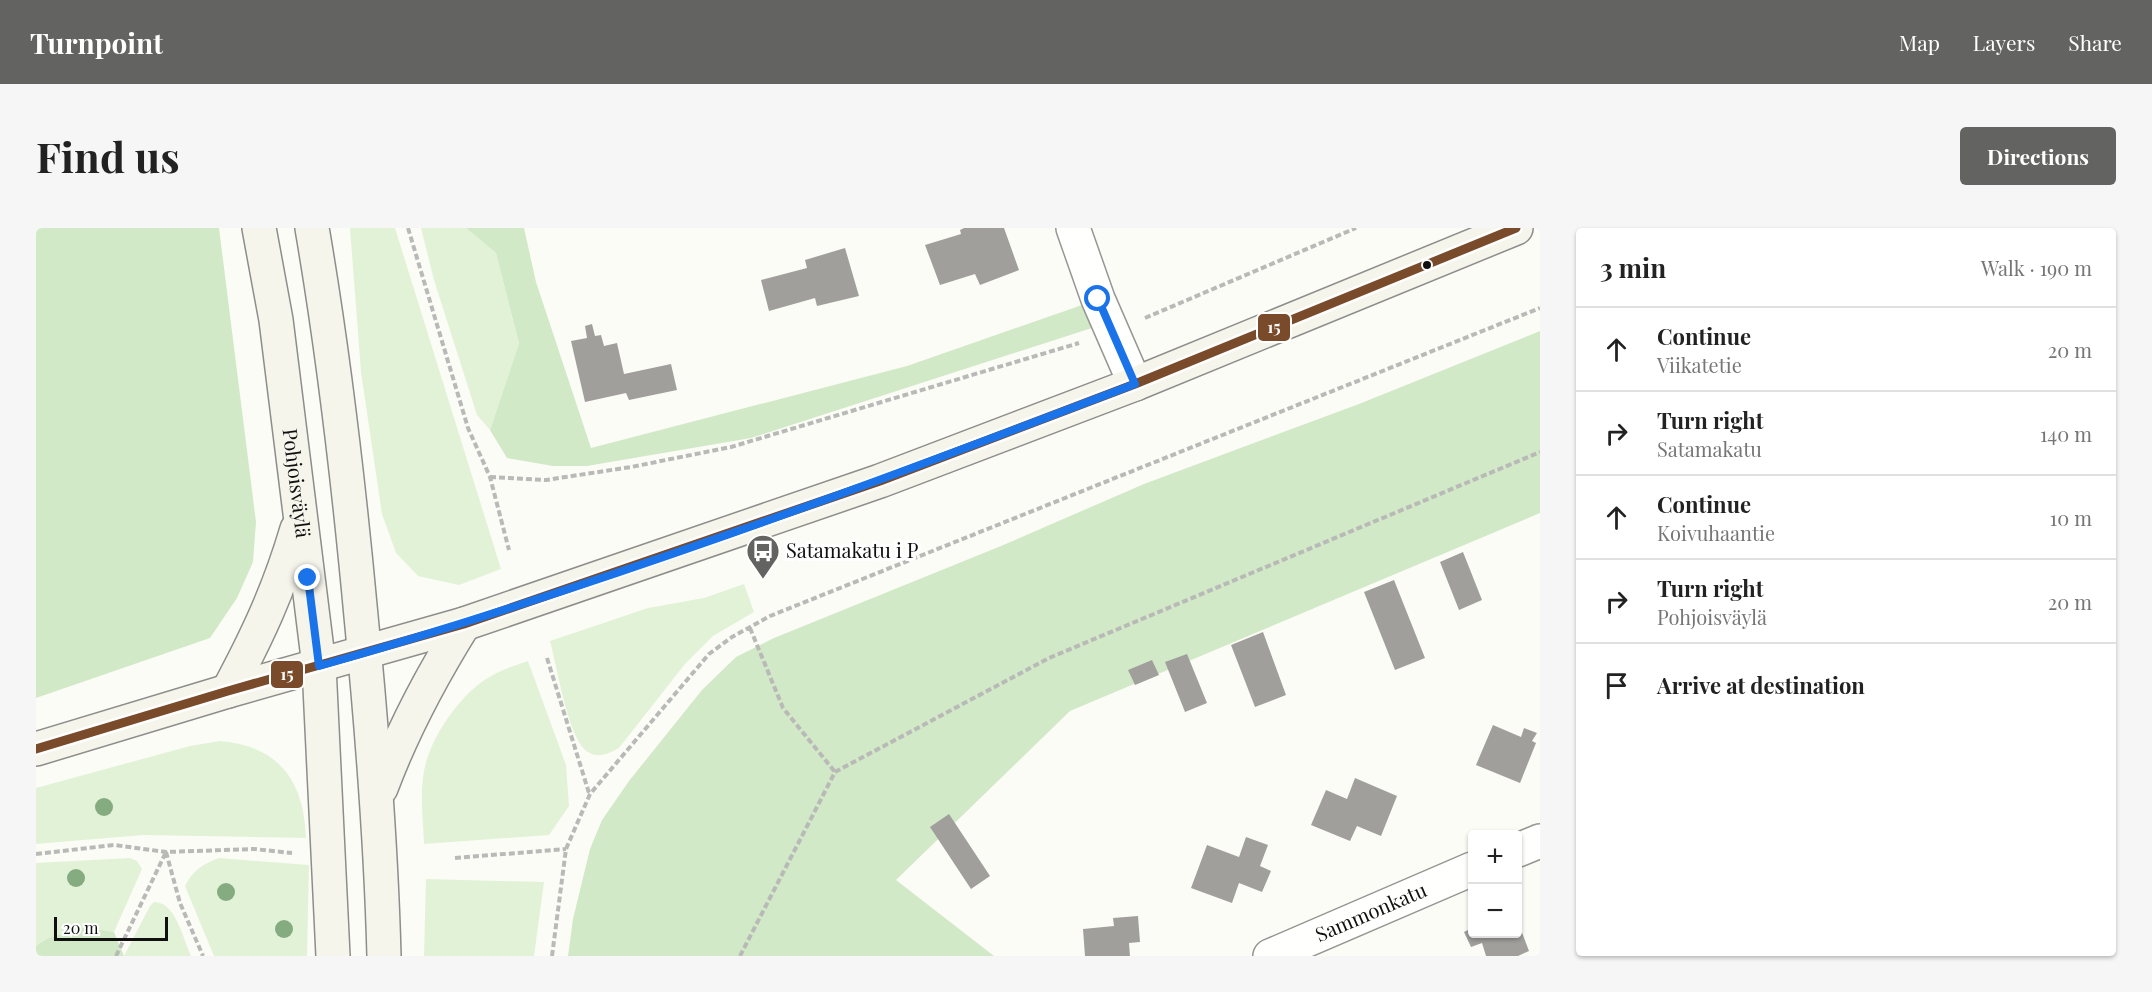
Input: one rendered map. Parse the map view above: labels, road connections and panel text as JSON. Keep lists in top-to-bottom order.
{
  "streets": {
    "street": ["Pohjoisväylä", "Sammonkatu"]
  },
  "places": {
    "bus stop": ["Satamakatu i P"]
  },
  "lines": ["transit line 15"],
  "scale_bar": "20 m",
  "page": {
    "header": "Turnpoint",
    "nav": ["Map", "Layers", "Share"],
    "buttons": "Directions",
    "title": "Find us",
    "heading": ["3 min", "Walk · 190 m"],
    "list": [
      ["Continue", "Viikatetie", "20 m"],
      ["Turn right", "Satamakatu", "140 m"],
      ["Continue", "Koivuhaantie", "10 m"],
      ["Turn right", "Pohjoisväylä", "20 m"],
      "Arrive at destination"
    ],
    "map_buttons": ["+", "−"],
    "scale": "20 m"
  }
}
